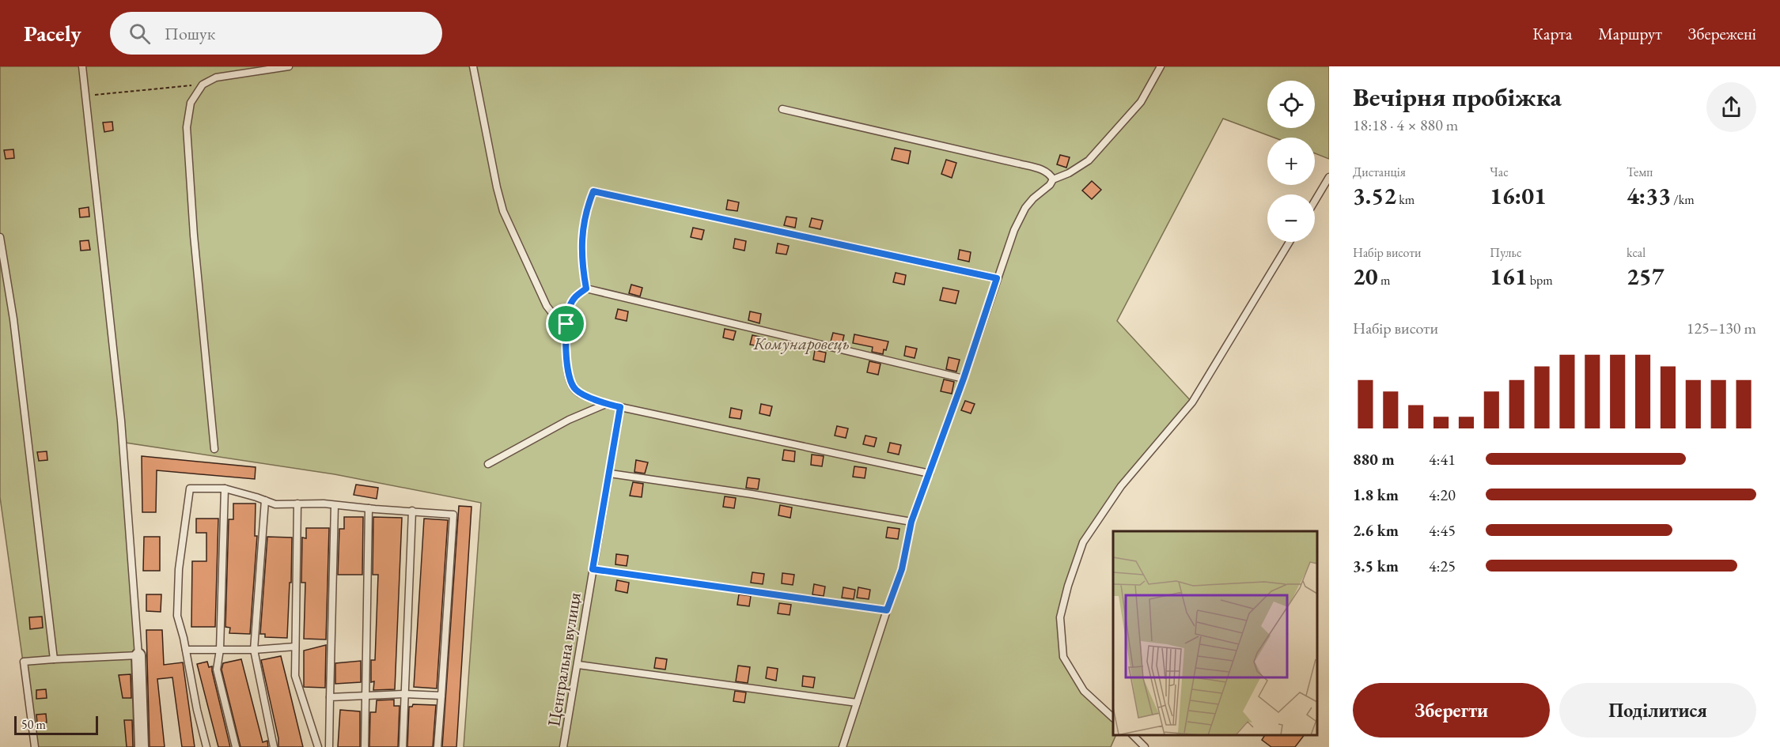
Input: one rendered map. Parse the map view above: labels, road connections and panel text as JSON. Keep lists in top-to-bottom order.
{
  "streets": {
    "lane": ["Центральна вулиця"]
  },
  "parks": ["Комунаровець"],
  "scale_bar": "50 m",
  "page": {
    "header": "Pacely",
    "search": "Пошук",
    "nav": ["Карта", "Маршрут", "Збережені"],
    "heading": ["Вечірня пробіжка", "18:18 · 4 × 880 m"],
    "map_buttons": ["+", "−"],
    "stats": [
      ["Дистанція", "3.52 km"],
      ["Час", "16:01"],
      ["Темп", "4:33 /km"],
      ["Набір висоти", "20 m"],
      ["Пульс", "161 bpm"],
      ["kcal", "257"]
    ],
    "chart": ["Набір висоти", "125–130 m"],
    "list": [
      {
        "name": "880 m",
        "note": "4:41"
      },
      {
        "name": "1.8 km",
        "note": "4:20"
      },
      {
        "name": "2.6 km",
        "note": "4:45"
      },
      {
        "name": "3.5 km",
        "note": "4:25"
      }
    ],
    "buttons": ["Зберегти", "Поділитися"],
    "scale": "50 m"
  }
}
